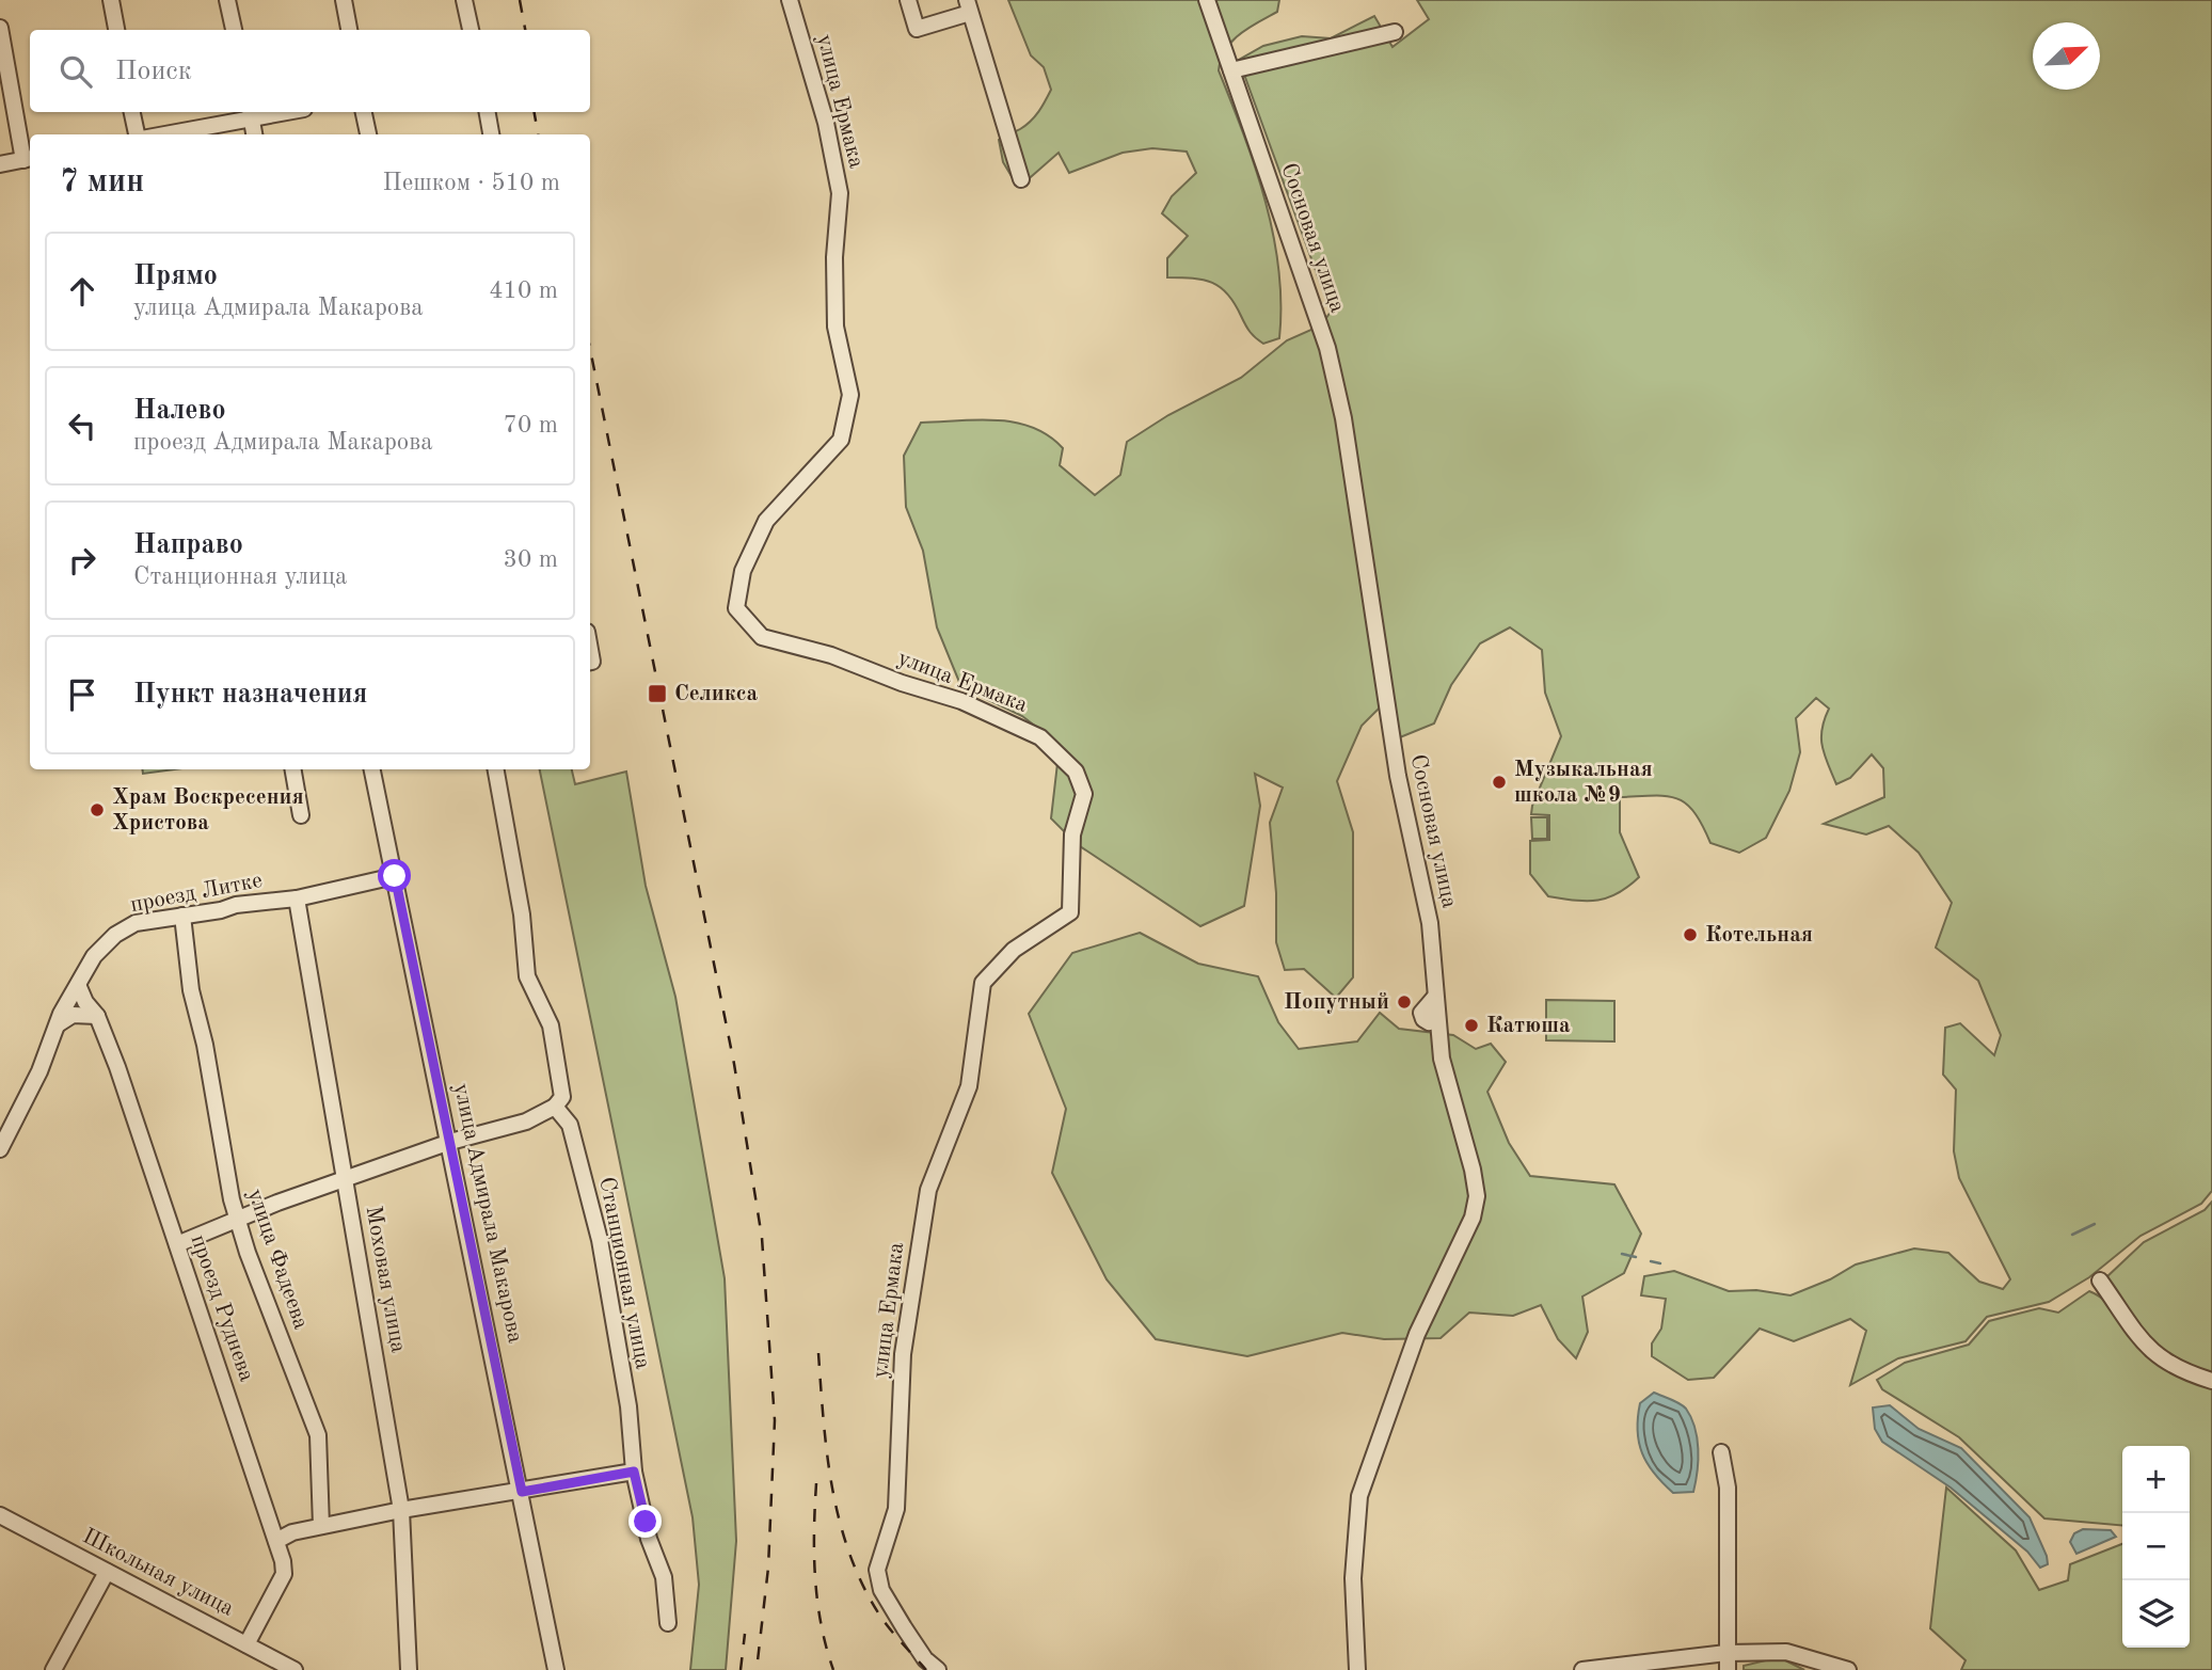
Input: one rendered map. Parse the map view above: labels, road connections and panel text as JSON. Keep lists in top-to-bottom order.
{
  "streets": {
    "street": [
      "улица Ермака",
      "Сосновая улица",
      "проезд Литке",
      "улица Адмирала Макарова",
      "улица Фадеева",
      "Станционная улица",
      "Моховая улица",
      "проезд Руднева",
      "Школьная улица"
    ]
  },
  "crossings": [
    ["проезд Литке", "улица Адмирала Макарова"],
    ["проезд Литке", "улица Фадеева"],
    ["проезд Литке", "Моховая улица"],
    ["проезд Литке", "проезд Руднева"],
    ["проезд Руднева", "Школьная улица"]
  ],
  "places": {
    "transit": ["Селикса"],
    "other": [
      "Музыкальная школа №9",
      "Храм Воскресения Христова",
      "Котельная",
      "Попутный",
      "Катюша"
    ]
  },
  "north": "top right",
  "page": {
    "search": "Поиск",
    "heading": ["7 мин", "Пешком · 510 m"],
    "list": [
      ["Прямо", "улица Адмирала Макарова", "410 m"],
      ["Налево", "проезд Адмирала Макарова", "70 m"],
      ["Направо", "Станционная улица", "30 m"],
      "Пункт назначения"
    ],
    "map_buttons": ["+", "−"]
  }
}
